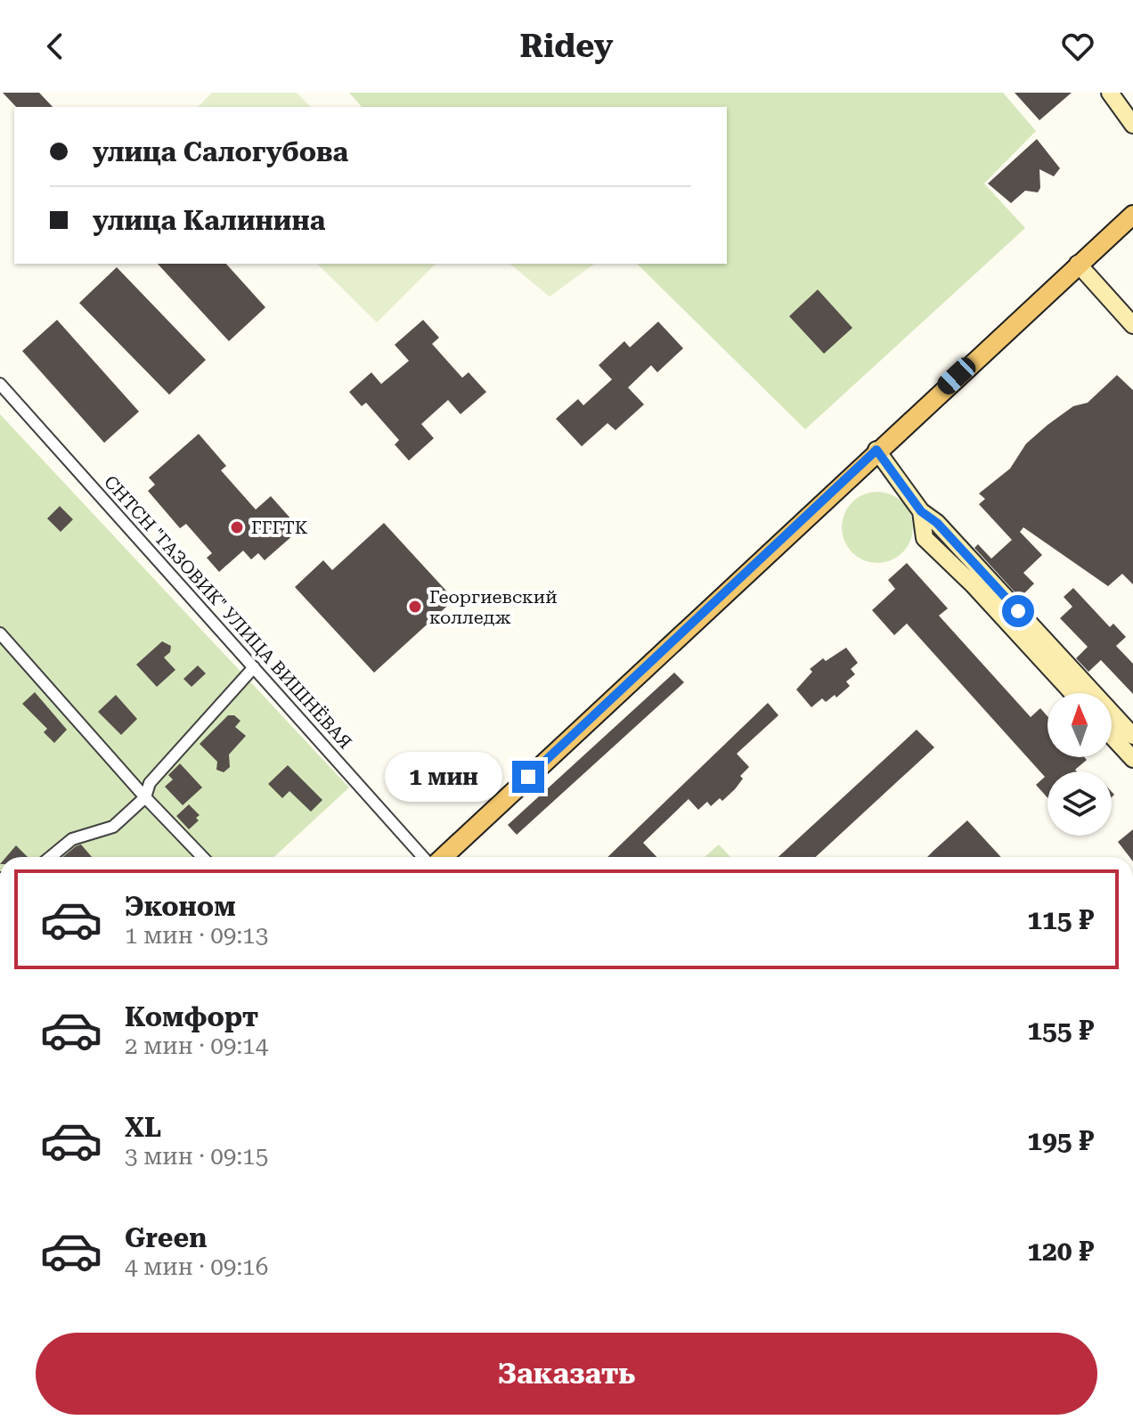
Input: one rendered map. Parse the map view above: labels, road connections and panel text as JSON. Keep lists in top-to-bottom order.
{
  "streets": {
    "street": ["СНТСН \"ГАЗОВИК\" УЛИЦА ВИШНЁВАЯ"]
  },
  "places": ["ГГГТК", "Георгиевский колледж"],
  "north": "top",
  "page": {
    "header": "Ridey",
    "banner": ["улица Салогубова", "улица Калинина"],
    "bubble": "1 мин",
    "list": [
      {
        "name": "Эконом",
        "note": "1 мин · 09:13",
        "value": "115 ₽"
      },
      {
        "name": "Комфорт",
        "note": "2 мин · 09:14",
        "value": "155 ₽"
      },
      {
        "name": "XL",
        "note": "3 мин · 09:15",
        "value": "195 ₽"
      },
      {
        "name": "Green",
        "note": "4 мин · 09:16",
        "value": "120 ₽"
      }
    ],
    "buttons": "Заказать"
  }
}
